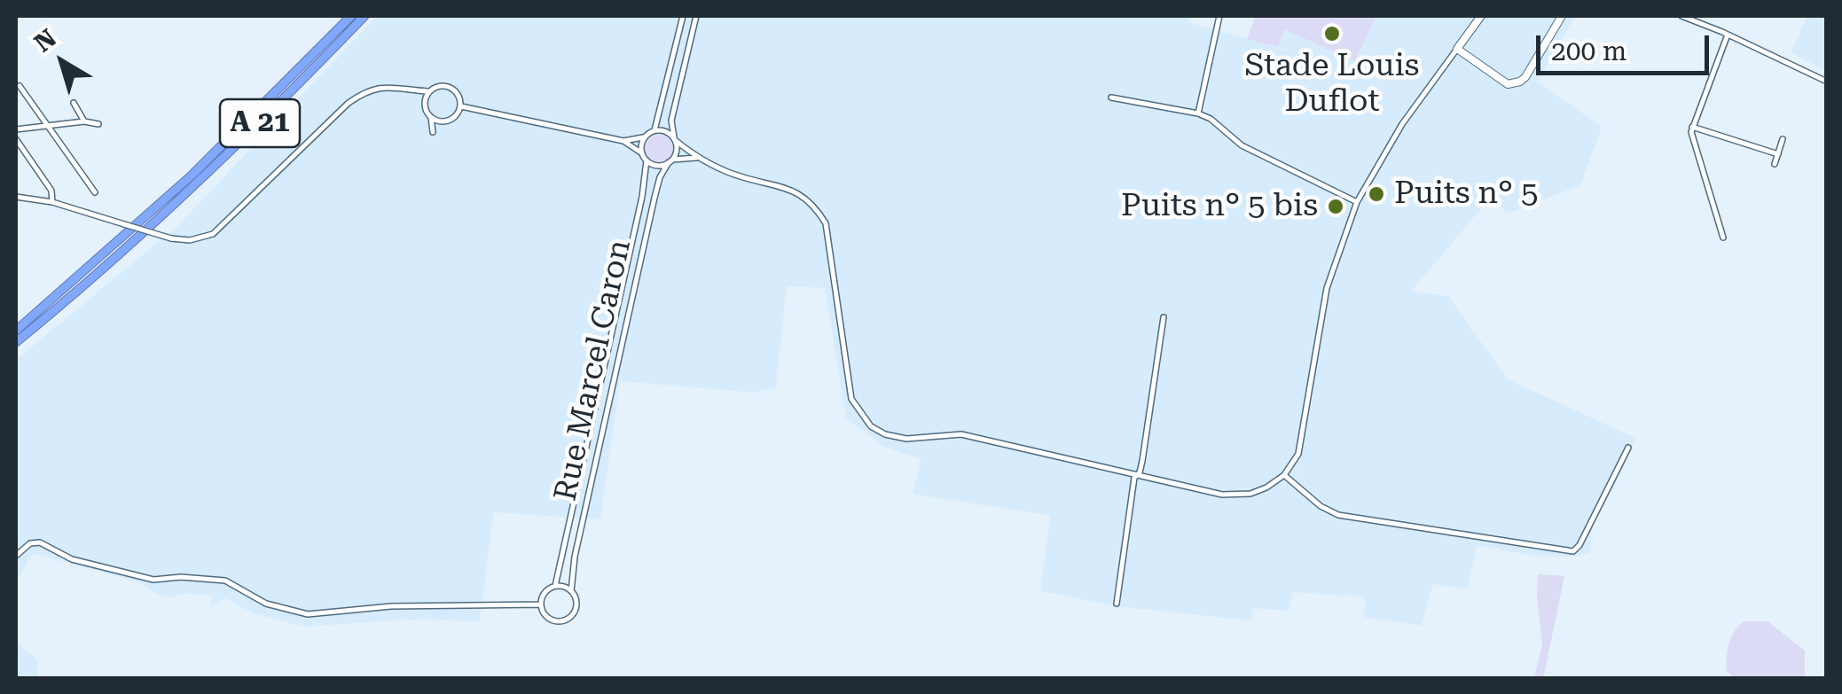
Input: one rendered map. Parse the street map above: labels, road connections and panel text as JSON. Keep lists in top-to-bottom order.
{
  "streets": {
    "highway": ["A 21"],
    "street": ["Rue Marcel Caron"]
  },
  "places": ["Stade Louis Duflot", "Puits n° 5", "Puits n° 5 bis"],
  "scale_bar": "200 m",
  "north": "top left"
}
